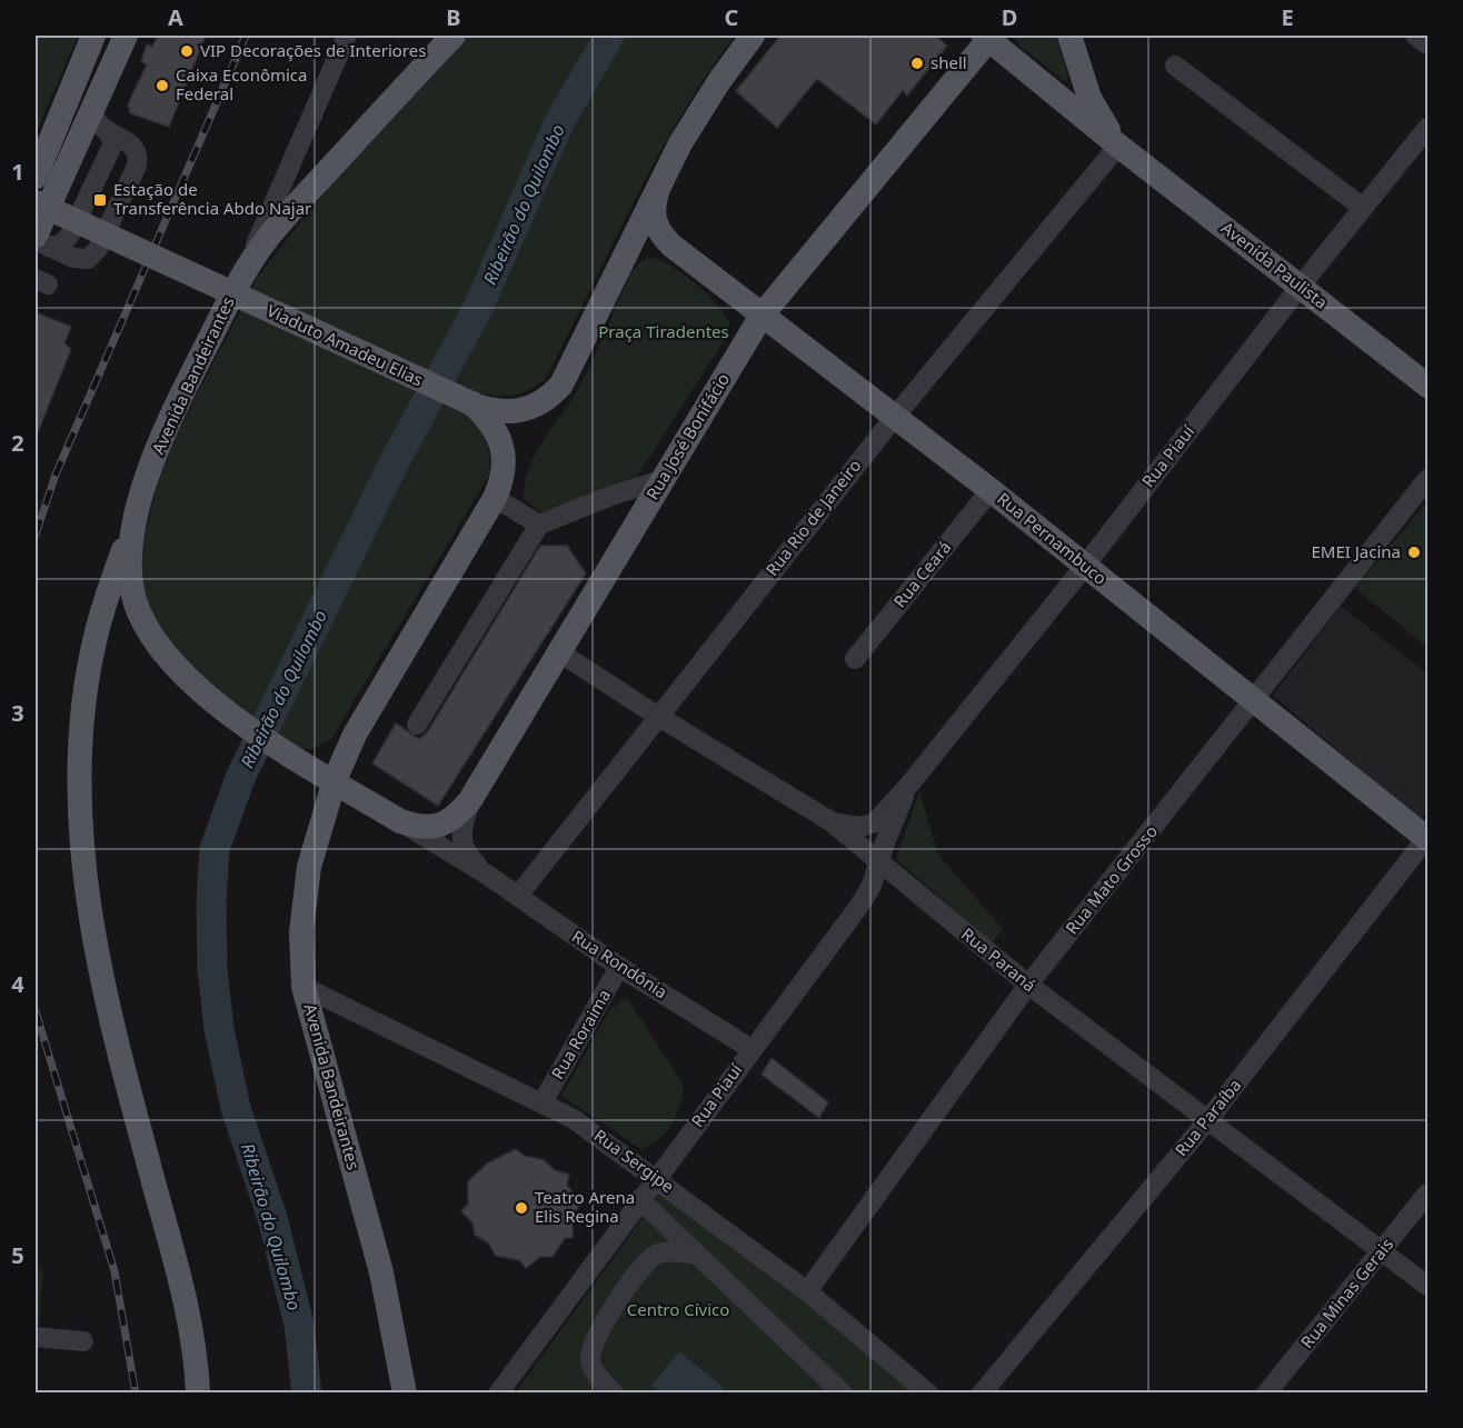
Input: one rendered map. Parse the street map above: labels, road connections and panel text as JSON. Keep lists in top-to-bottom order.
{
  "streets": {
    "main road": [
      "Avenida Paulista",
      "Viaduto Amadeu Elias",
      "Avenida Bandeirantes",
      "Rua José Bonifácio",
      "Rua Pernambuco",
      "Rua Rondônia"
    ],
    "street": [
      "Rua Piauí",
      "Rua Rio de Janeiro",
      "Rua Ceará",
      "Rua Mato Grosso",
      "Rua Paraná",
      "Rua Roraima",
      "Rua Paraíba",
      "Rua Sergipe",
      "Rua Minas Gerais"
    ]
  },
  "crossings": [
    ["Avenida Paulista", "Rua José Bonifácio"],
    ["Avenida Paulista", "Rua Piauí"],
    ["Avenida Paulista", "Rua Rio de Janeiro"],
    ["Viaduto Amadeu Elias", "Avenida Bandeirantes"],
    ["Avenida Bandeirantes", "Rua Rondônia"],
    ["Avenida Bandeirantes", "Rua Sergipe"],
    ["Rua José Bonifácio", "Rua Pernambuco"],
    ["Rua José Bonifácio", "Rua Paraná"],
    ["Rua José Bonifácio", "Rua Rondônia"],
    ["Rua Piauí", "Rua Pernambuco"],
    ["Rua Piauí", "Rua Paraná"],
    ["Rua Piauí", "Rua Rondônia"],
    ["Rua Piauí", "Rua Sergipe"],
    ["Rua Rio de Janeiro", "Rua Pernambuco"],
    ["Rua Rio de Janeiro", "Rua Paraná"],
    ["Rua Rio de Janeiro", "Rua Rondônia"],
    ["Rua Pernambuco", "Rua Ceará"],
    ["Rua Pernambuco", "Rua Mato Grosso"],
    ["Rua Pernambuco", "Rua Paraíba"],
    ["Rua Mato Grosso", "Rua Paraná"],
    ["Rua Mato Grosso", "Rua Sergipe"],
    ["Rua Paraná", "Rua Paraíba"],
    ["Rua Paraná", "Rua Minas Gerais"],
    ["Rua Rondônia", "Rua Roraima"],
    ["Rua Roraima", "Rua Sergipe"]
  ],
  "water": ["Ribeirão do Quilombo"],
  "parks": ["Praça Tiradentes", "Centro Cívico"],
  "places": {
    "other": [
      "VIP Decorações de Interiores",
      "shell",
      "Caixa Econômica Federal",
      "EMEI Jacina",
      "Teatro Arena Elis Regina"
    ],
    "transit": ["Estação de Transferência Abdo Najar"]
  },
  "grid": {
    "columns": [
      "A",
      "B",
      "C",
      "D",
      "E"
    ],
    "rows": [
      "1",
      "2",
      "3",
      "4",
      "5"
    ]
  }
}
